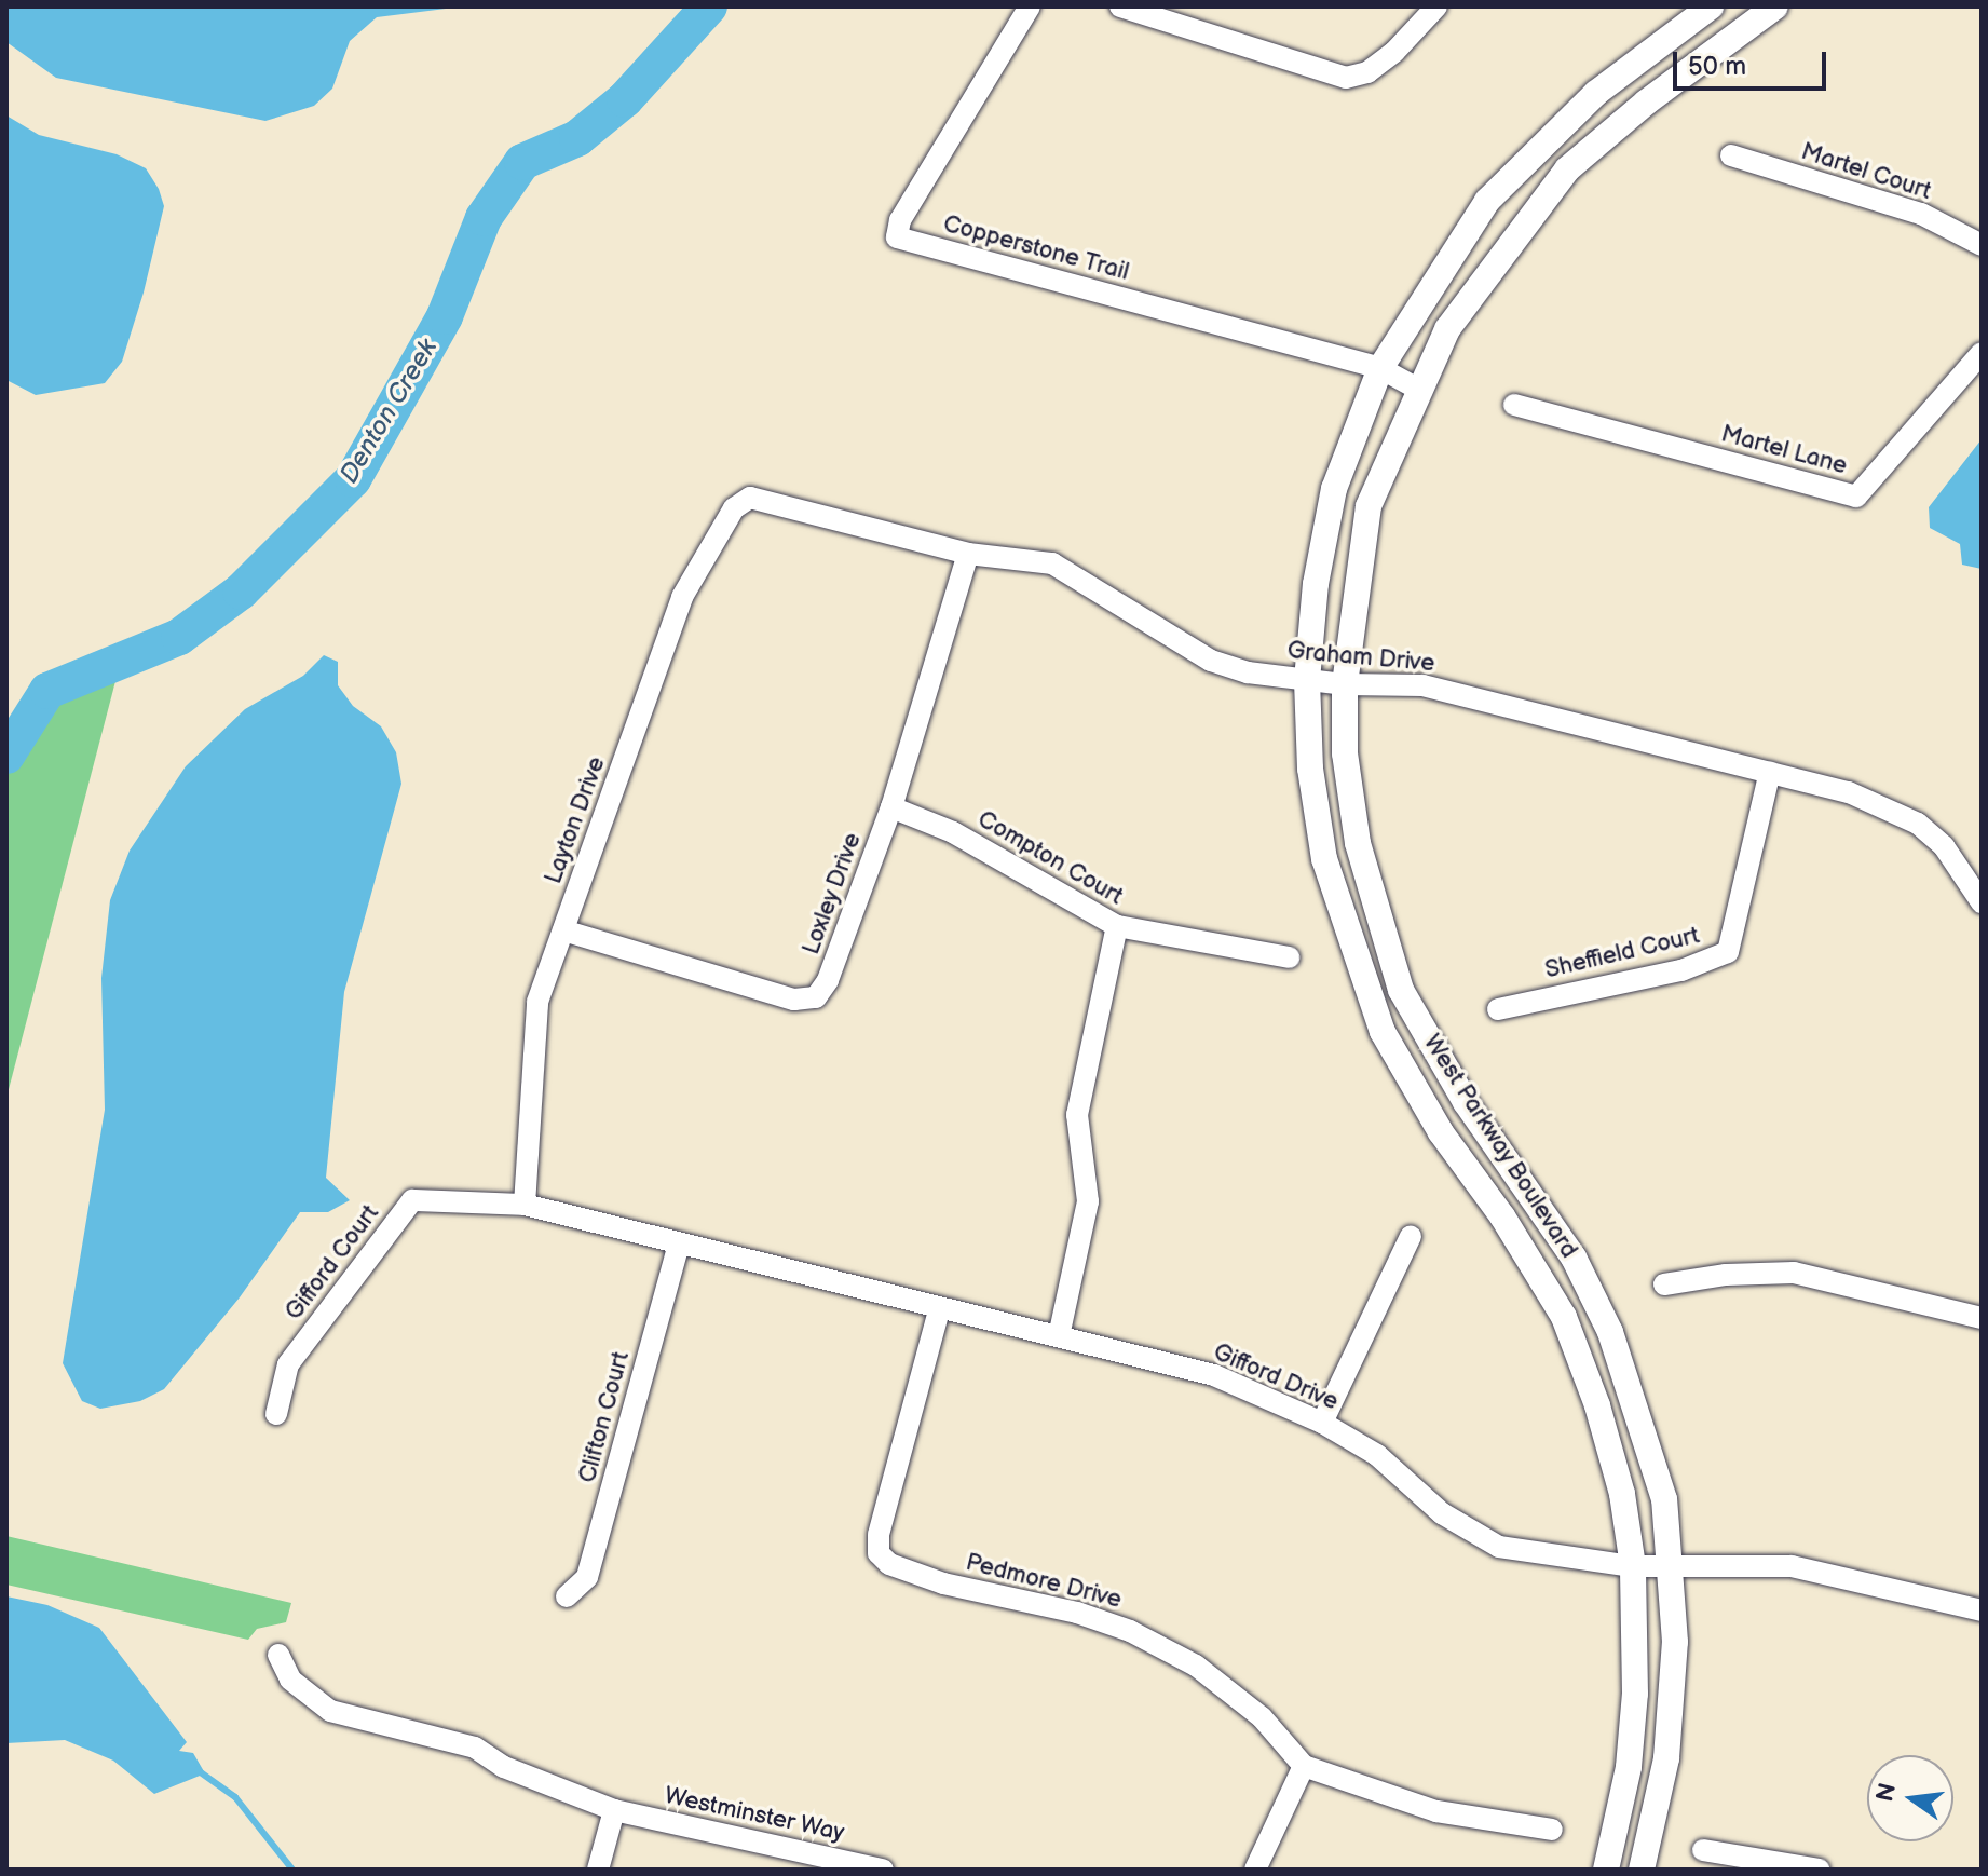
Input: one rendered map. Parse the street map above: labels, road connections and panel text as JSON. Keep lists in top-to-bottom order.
{
  "streets": {
    "street": [
      "Martel Court",
      "Copperstone Trail",
      "Martel Lane",
      "Graham Drive",
      "Layton Drive",
      "Compton Court",
      "Loxley Drive",
      "Sheffield Court",
      "West Parkway Boulevard",
      "Gifford Court",
      "Gifford Drive",
      "Clifton Court",
      "Pedmore Drive",
      "Westminster Way"
    ]
  },
  "crossings": [
    ["Copperstone Trail", "West Parkway Boulevard"],
    ["Graham Drive", "Layton Drive"],
    ["Graham Drive", "Loxley Drive"],
    ["Graham Drive", "Sheffield Court"],
    ["Graham Drive", "West Parkway Boulevard"],
    ["Layton Drive", "Loxley Drive"],
    ["Layton Drive", "Gifford Court"],
    ["Layton Drive", "Gifford Drive"],
    ["Compton Court", "Loxley Drive"],
    ["West Parkway Boulevard", "Gifford Drive"],
    ["Gifford Court", "Gifford Drive"],
    ["Gifford Drive", "Clifton Court"],
    ["Gifford Drive", "Pedmore Drive"]
  ],
  "water": ["Denton Creek"],
  "scale_bar": "50 m",
  "north": "left"
}
